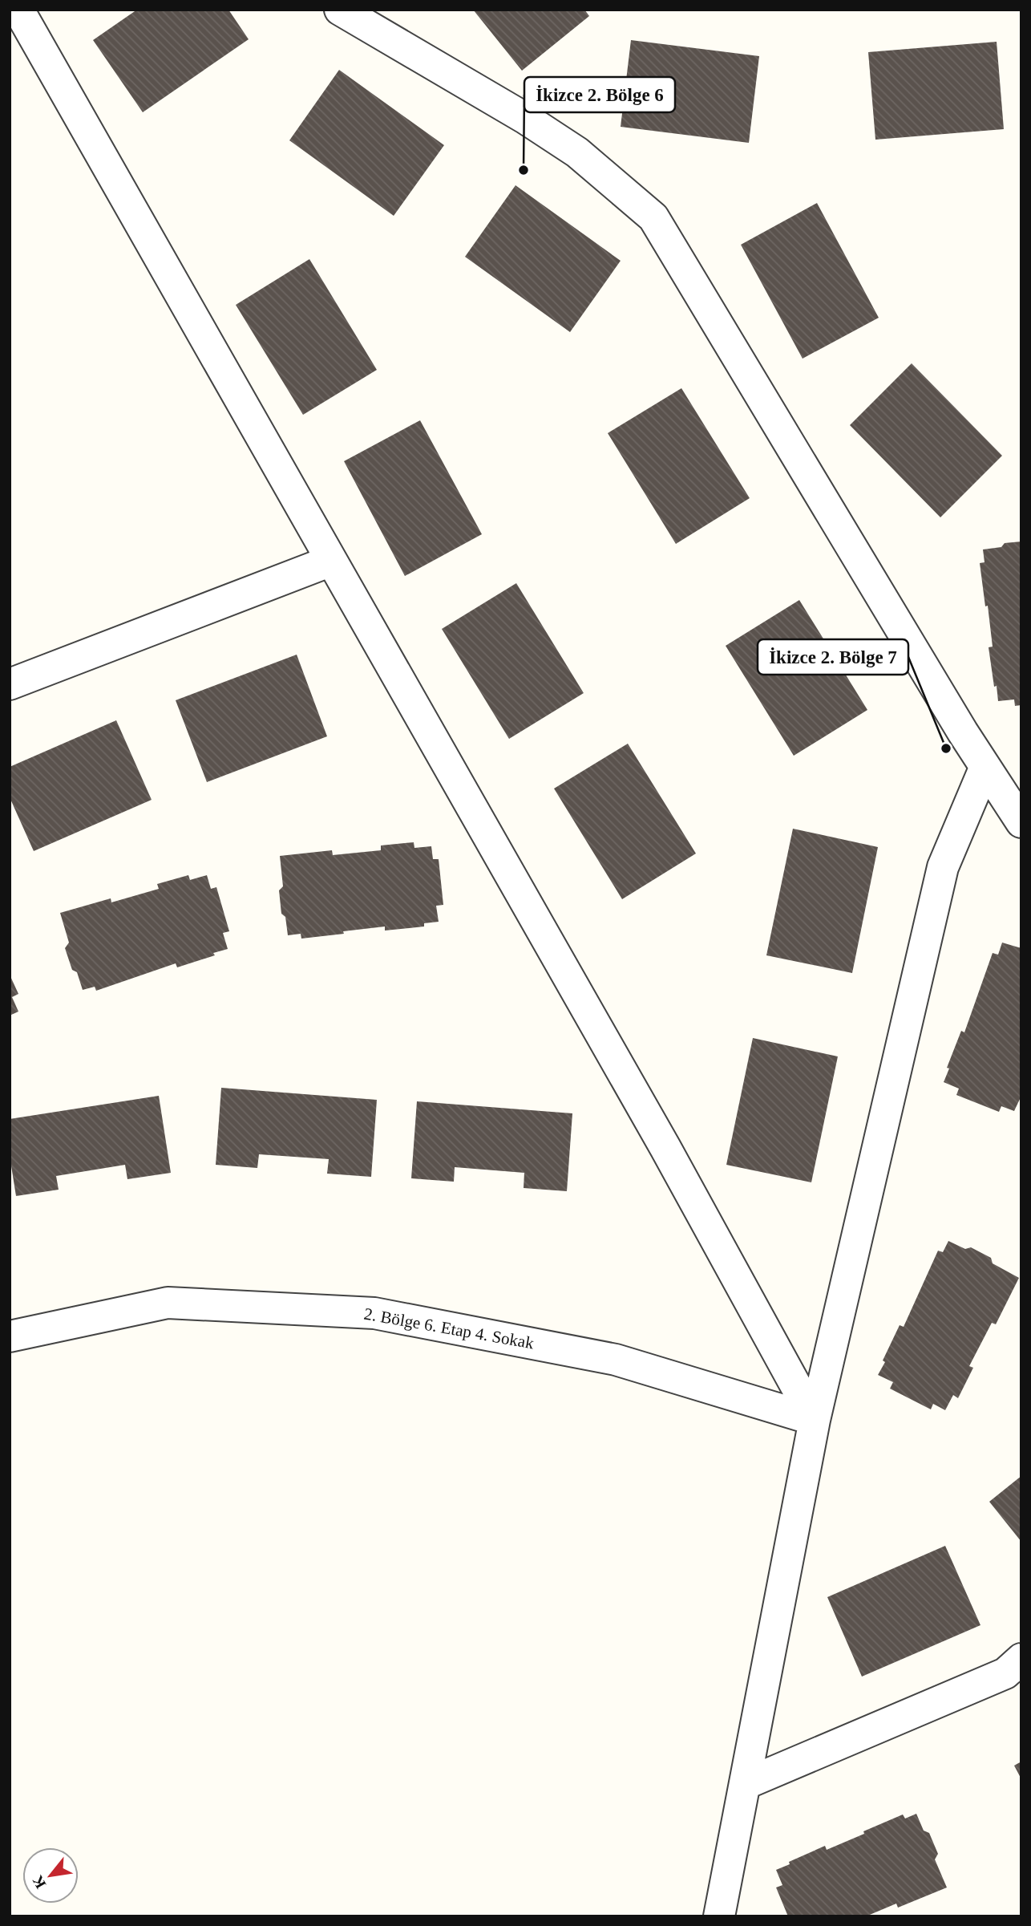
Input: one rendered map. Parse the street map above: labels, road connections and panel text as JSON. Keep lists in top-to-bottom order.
{
  "streets": {
    "street": ["2. Bölge 6. Etap 4. Sokak"]
  },
  "places": ["İkizce 2. Bölge 6", "İkizce 2. Bölge 7"],
  "north": "bottom left"
}
